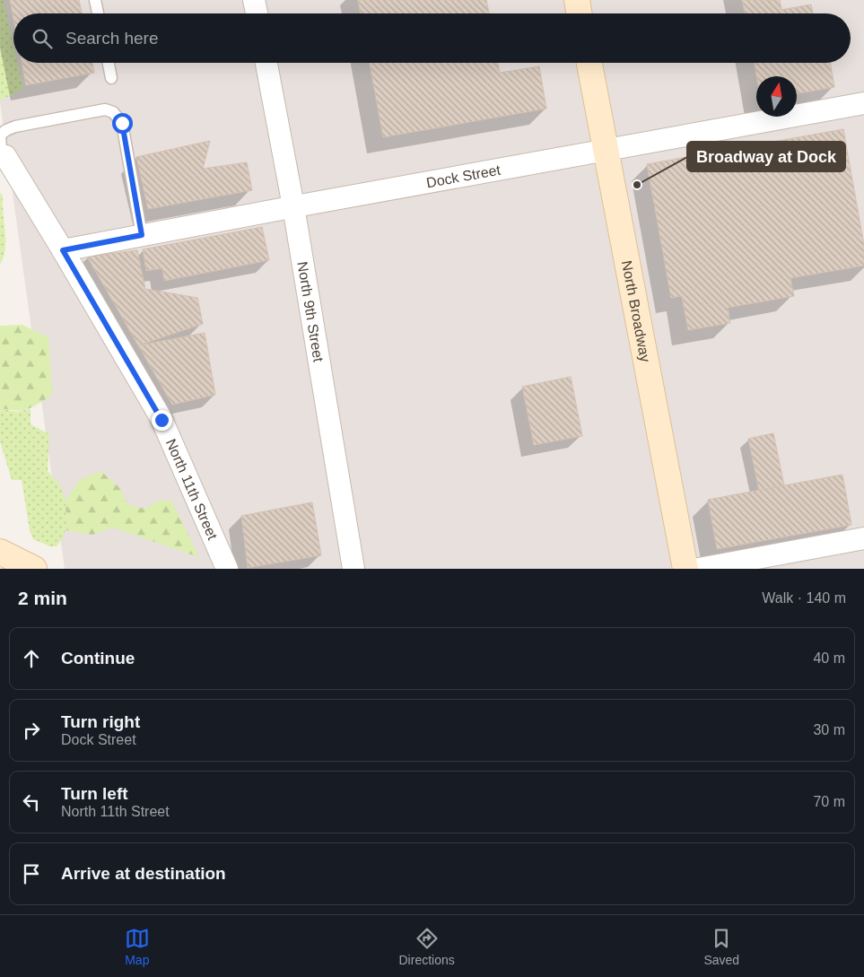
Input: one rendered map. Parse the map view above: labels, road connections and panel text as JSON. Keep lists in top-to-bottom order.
{
  "streets": {
    "main road": ["North Broadway"],
    "street": ["Dock Street", "North 9th Street", "North 11th Street"]
  },
  "crossings": [
    ["Dock Street", "North 9th Street"],
    ["Dock Street", "North Broadway"],
    ["Dock Street", "North 11th Street"]
  ],
  "places": ["Broadway at Dock"],
  "north": "top",
  "page": {
    "search": "Search here",
    "heading": ["2 min", "Walk · 140 m"],
    "list": [
      ["Continue", "40 m"],
      ["Turn right", "Dock Street", "30 m"],
      ["Turn left", "North 11th Street", "70 m"],
      "Arrive at destination"
    ],
    "nav": ["Map", "Directions", "Saved"]
  }
}
